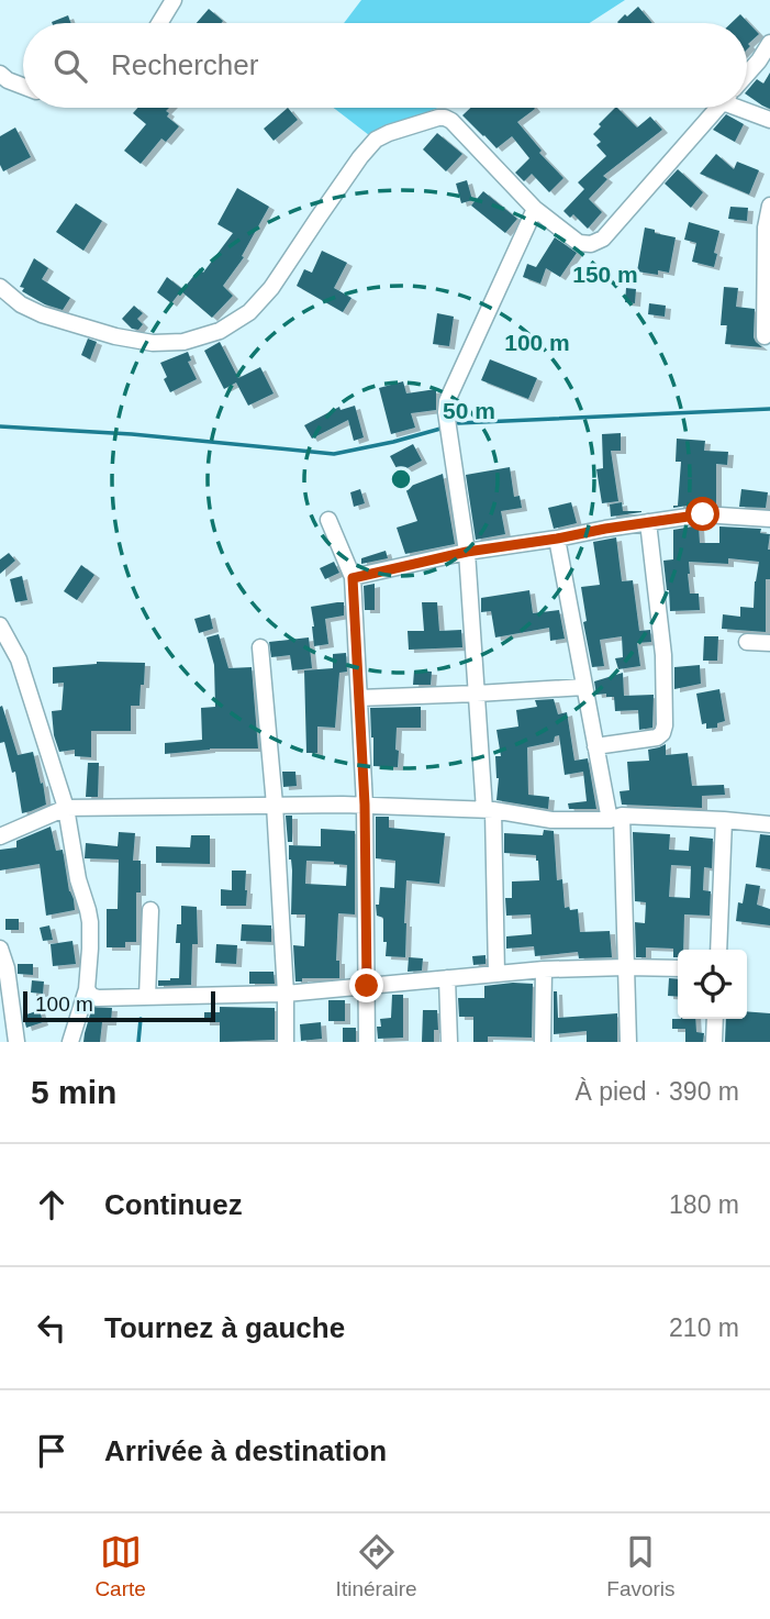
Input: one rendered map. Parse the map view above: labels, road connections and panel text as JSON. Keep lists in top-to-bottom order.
{
  "scale_bar": "100 m",
  "page": {
    "search": "Rechercher",
    "scale": "100 m",
    "heading": ["5 min", "À pied · 390 m"],
    "list": [
      ["Continuez", "180 m"],
      ["Tournez à gauche", "210 m"],
      "Arrivée à destination"
    ],
    "nav": ["Carte", "Itinéraire", "Favoris"]
  },
  "rings": ["150 m", "100 m", "50 m"]
}
